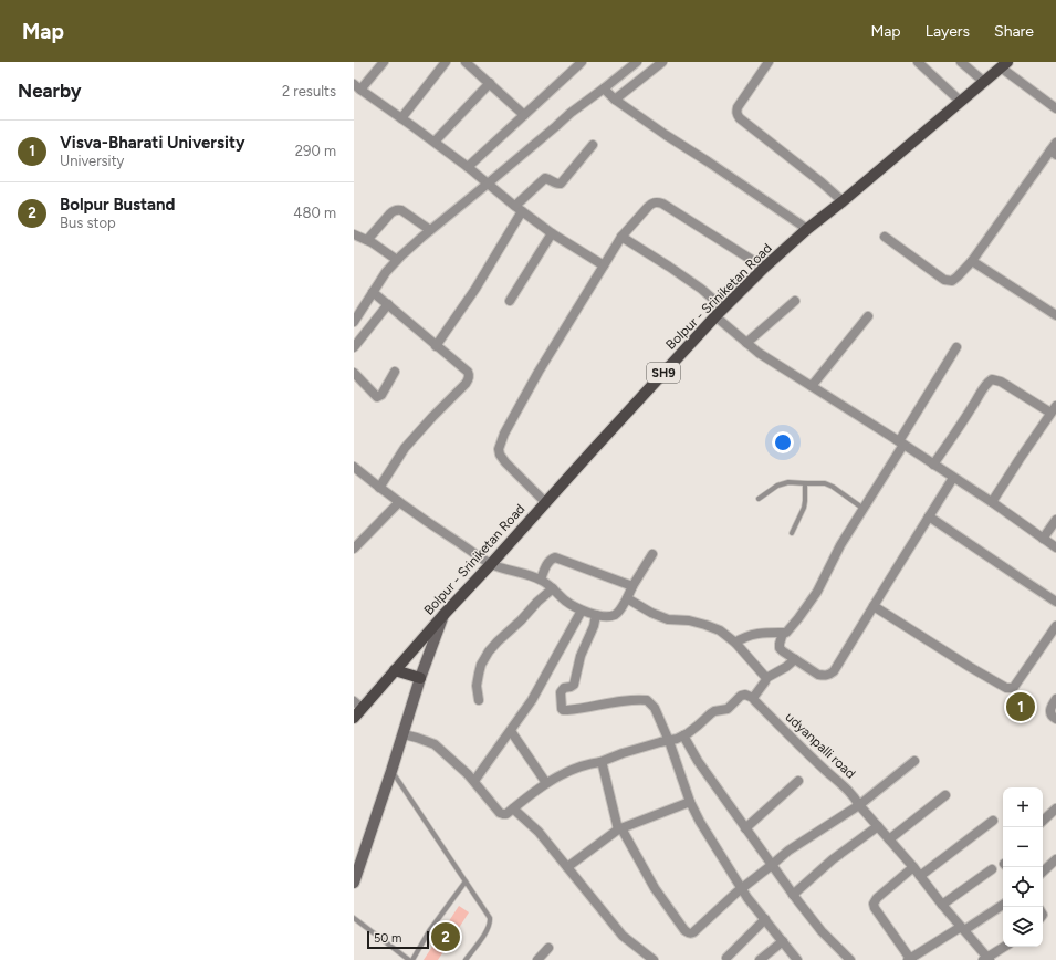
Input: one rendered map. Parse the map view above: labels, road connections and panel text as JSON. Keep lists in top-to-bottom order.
{
  "streets": {
    "main road": ["Bolpur - Sriniketan Road", "SH9"],
    "street": ["udyanpalli road"]
  },
  "scale_bar": "50 m",
  "page": {
    "header": "Map",
    "nav": ["Map", "Layers", "Share"],
    "heading": ["Nearby", "2 results"],
    "list": [
      {
        "mark": "1",
        "name": "Visva-Bharati University",
        "note": "University",
        "value": "290 m"
      },
      {
        "mark": "2",
        "name": "Bolpur Bustand",
        "note": "Bus stop",
        "value": "480 m"
      }
    ],
    "pins": ["1", "2"],
    "map_buttons": ["+", "−"],
    "scale": "50 m"
  }
}
